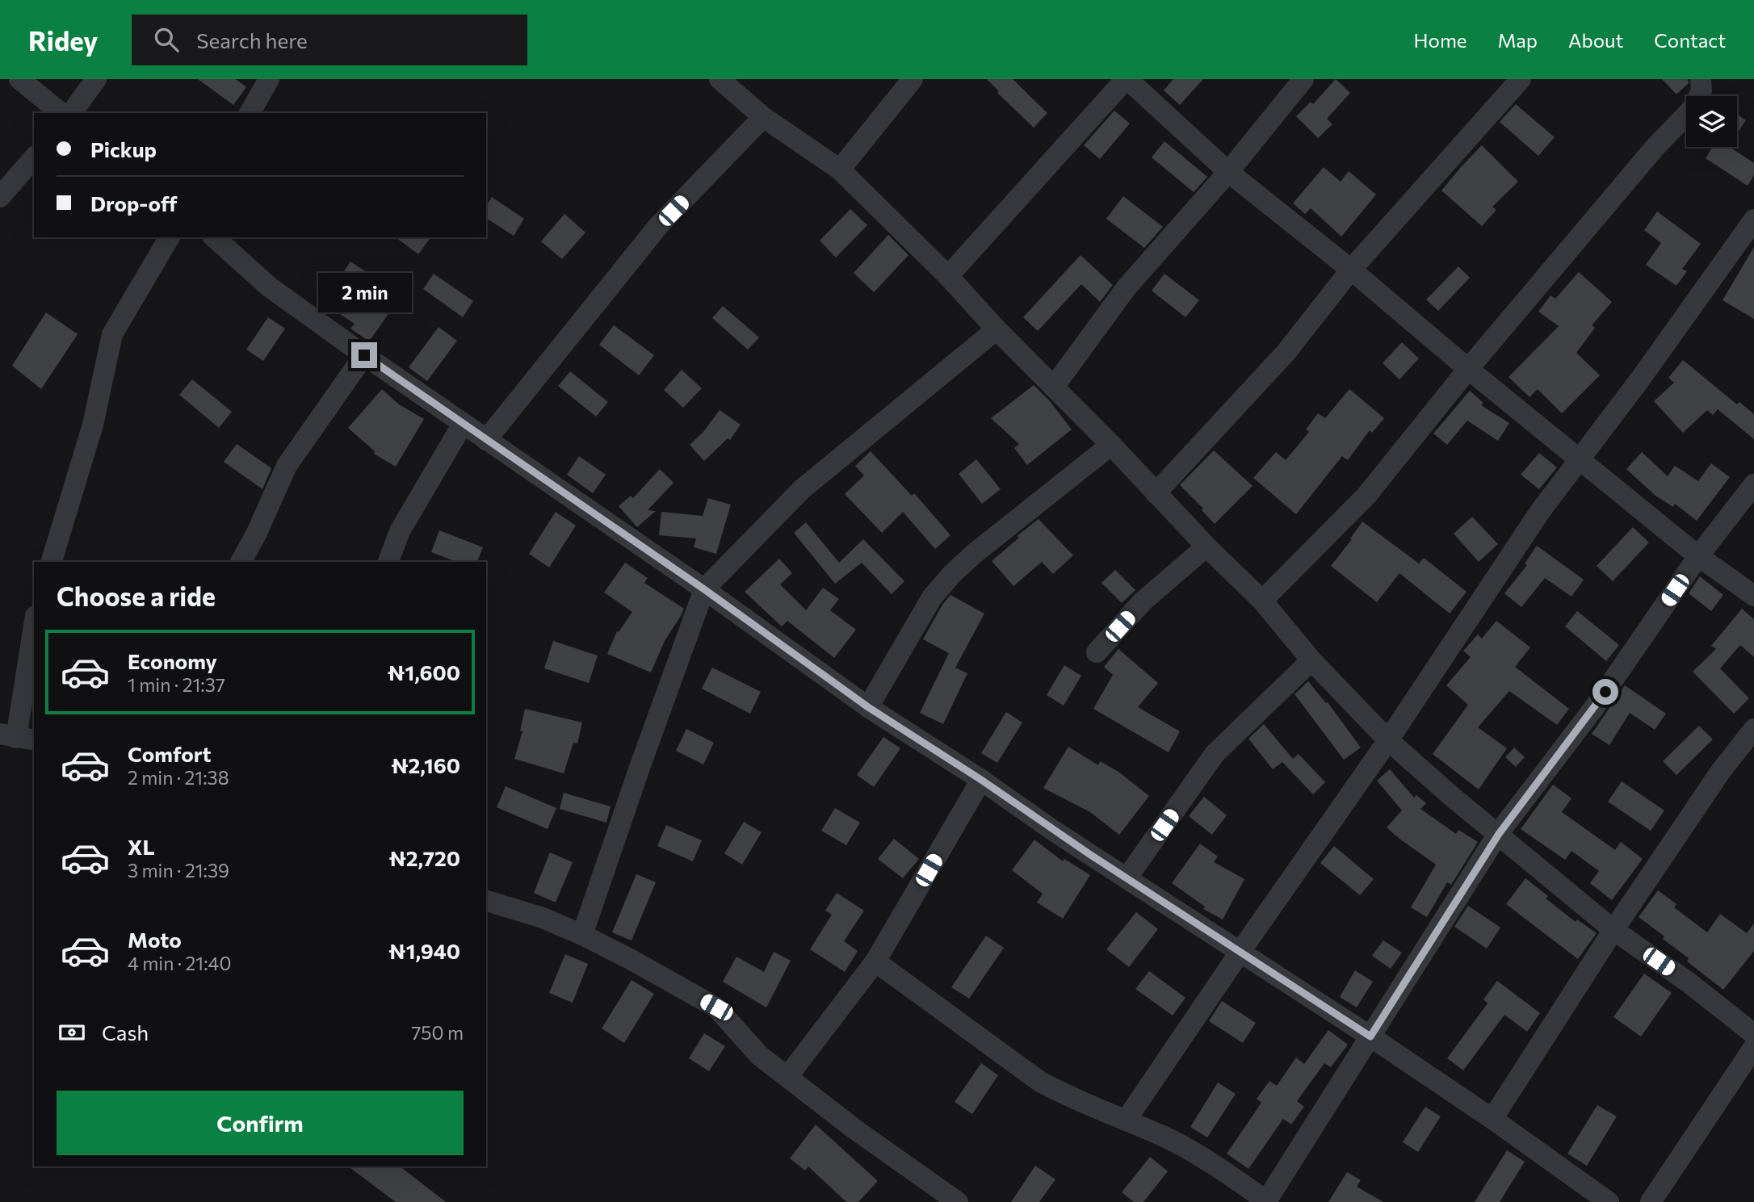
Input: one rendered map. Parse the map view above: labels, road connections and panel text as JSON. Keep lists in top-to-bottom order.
{
  "page": {
    "header": "Ridey",
    "search": "Search here",
    "nav": [
      "Home",
      "Map",
      "About",
      "Contact"
    ],
    "banner": ["Pickup", "Drop-off"],
    "bubble": "2 min",
    "heading": "Choose a ride",
    "list": [
      {
        "name": "Economy",
        "note": "1 min · 21:37",
        "value": "₦1,600"
      },
      {
        "name": "Comfort",
        "note": "2 min · 21:38",
        "value": "₦2,160"
      },
      {
        "name": "XL",
        "note": "3 min · 21:39",
        "value": "₦2,720"
      },
      {
        "name": "Moto",
        "note": "4 min · 21:40",
        "value": "₦1,940"
      }
    ],
    "pay": ["Cash", "750 m"],
    "buttons": "Confirm"
  }
}
